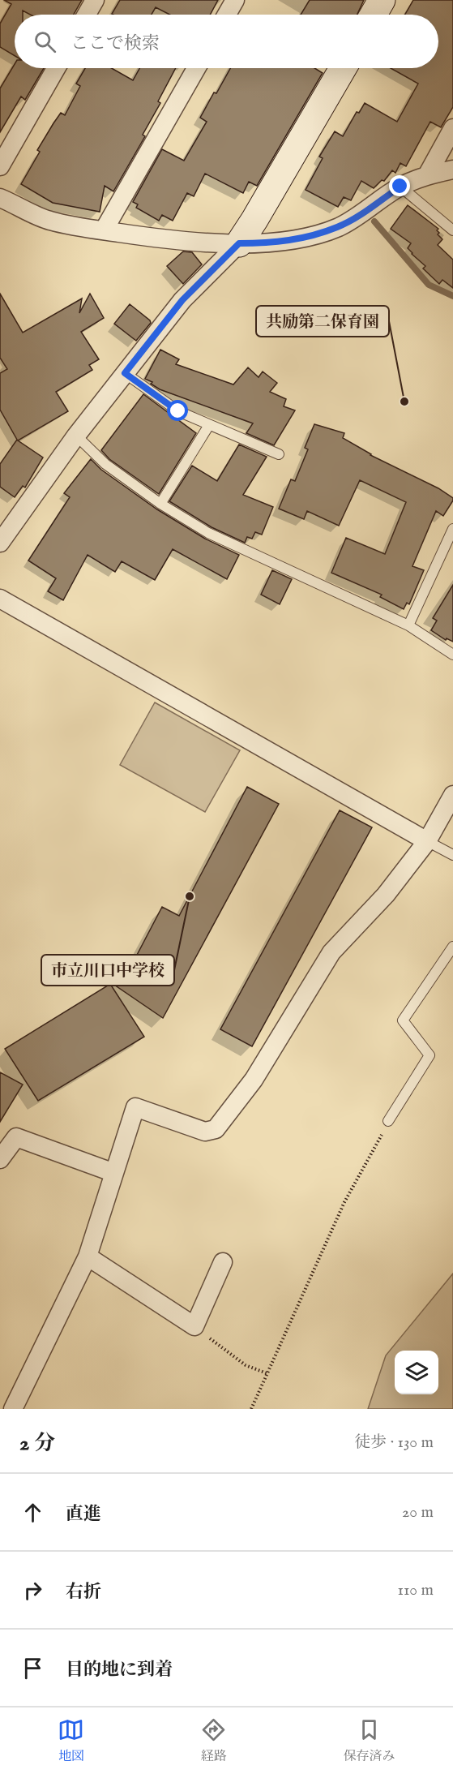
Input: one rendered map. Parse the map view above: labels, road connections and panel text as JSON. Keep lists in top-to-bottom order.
{
  "places": ["共励第二保育園", "市立川口中学校"],
  "page": {
    "search": "ここで検索",
    "heading": ["2 分", "徒歩 · 130 m"],
    "list": [
      ["直進", "20 m"],
      ["右折", "110 m"],
      "目的地に到着"
    ],
    "nav": ["地図", "経路", "保存済み"]
  }
}
